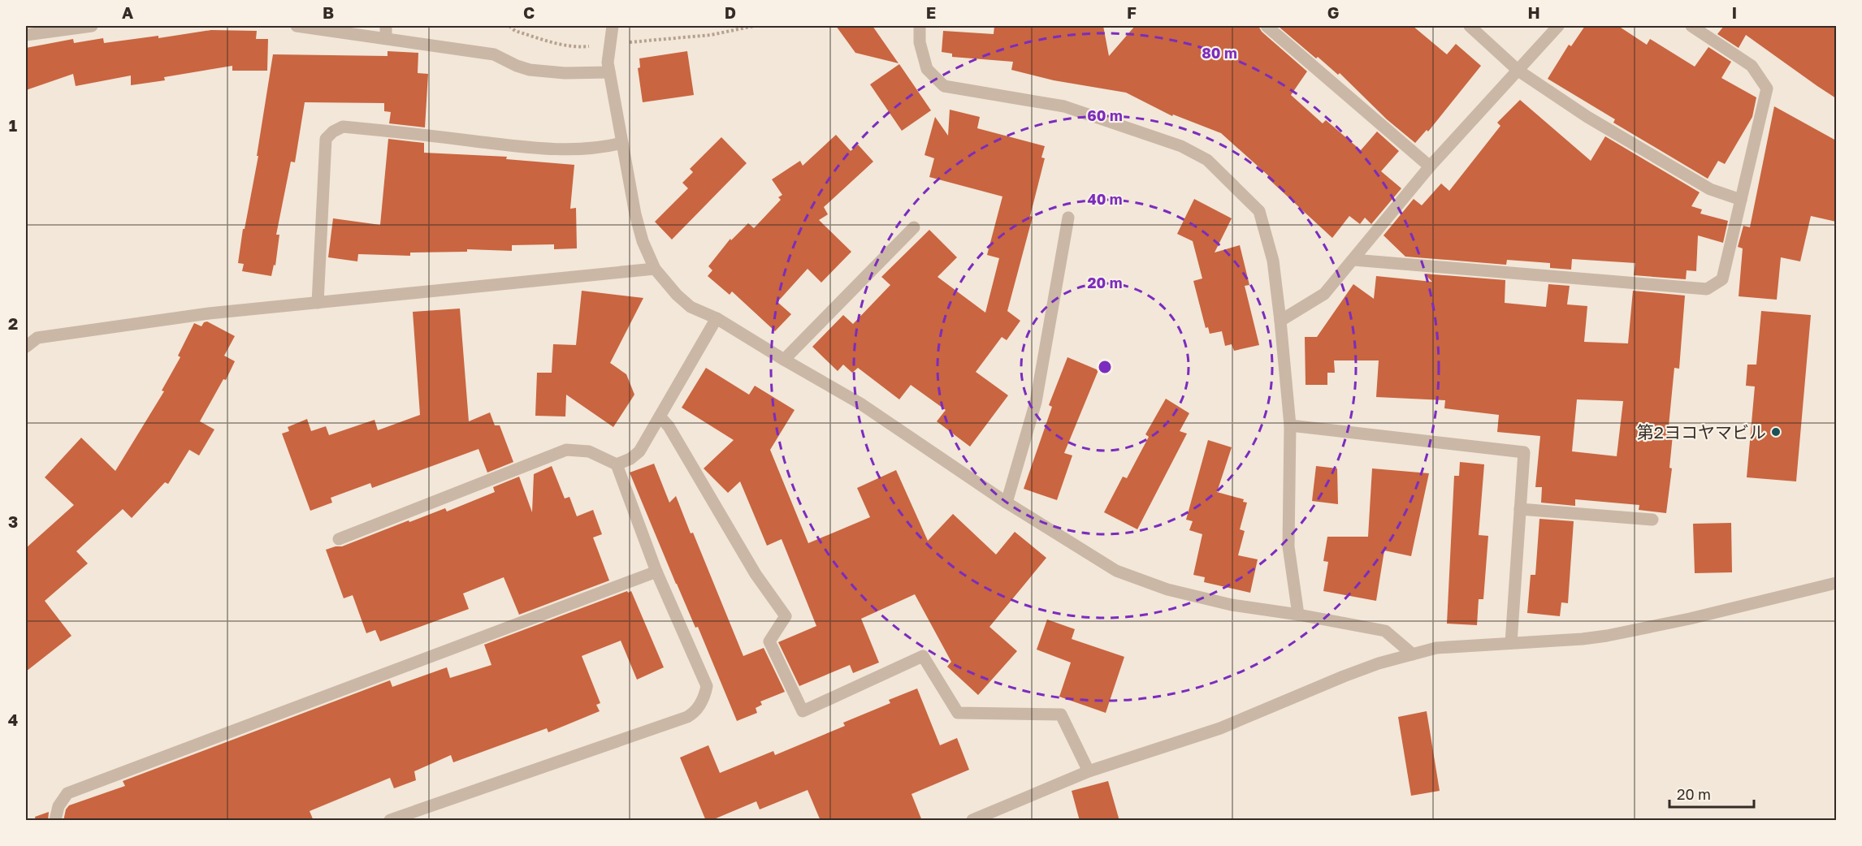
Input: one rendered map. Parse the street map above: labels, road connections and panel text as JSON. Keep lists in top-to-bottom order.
{
  "places": ["第2ヨコヤマビル"],
  "scale_bar": "20 m",
  "grid": {
    "columns": [
      "A",
      "B",
      "C",
      "D",
      "E",
      "F",
      "G",
      "H",
      "I"
    ],
    "rows": [
      "1",
      "2",
      "3",
      "4"
    ]
  },
  "rings": [
    "80 m",
    "60 m",
    "40 m",
    "20 m"
  ]
}
